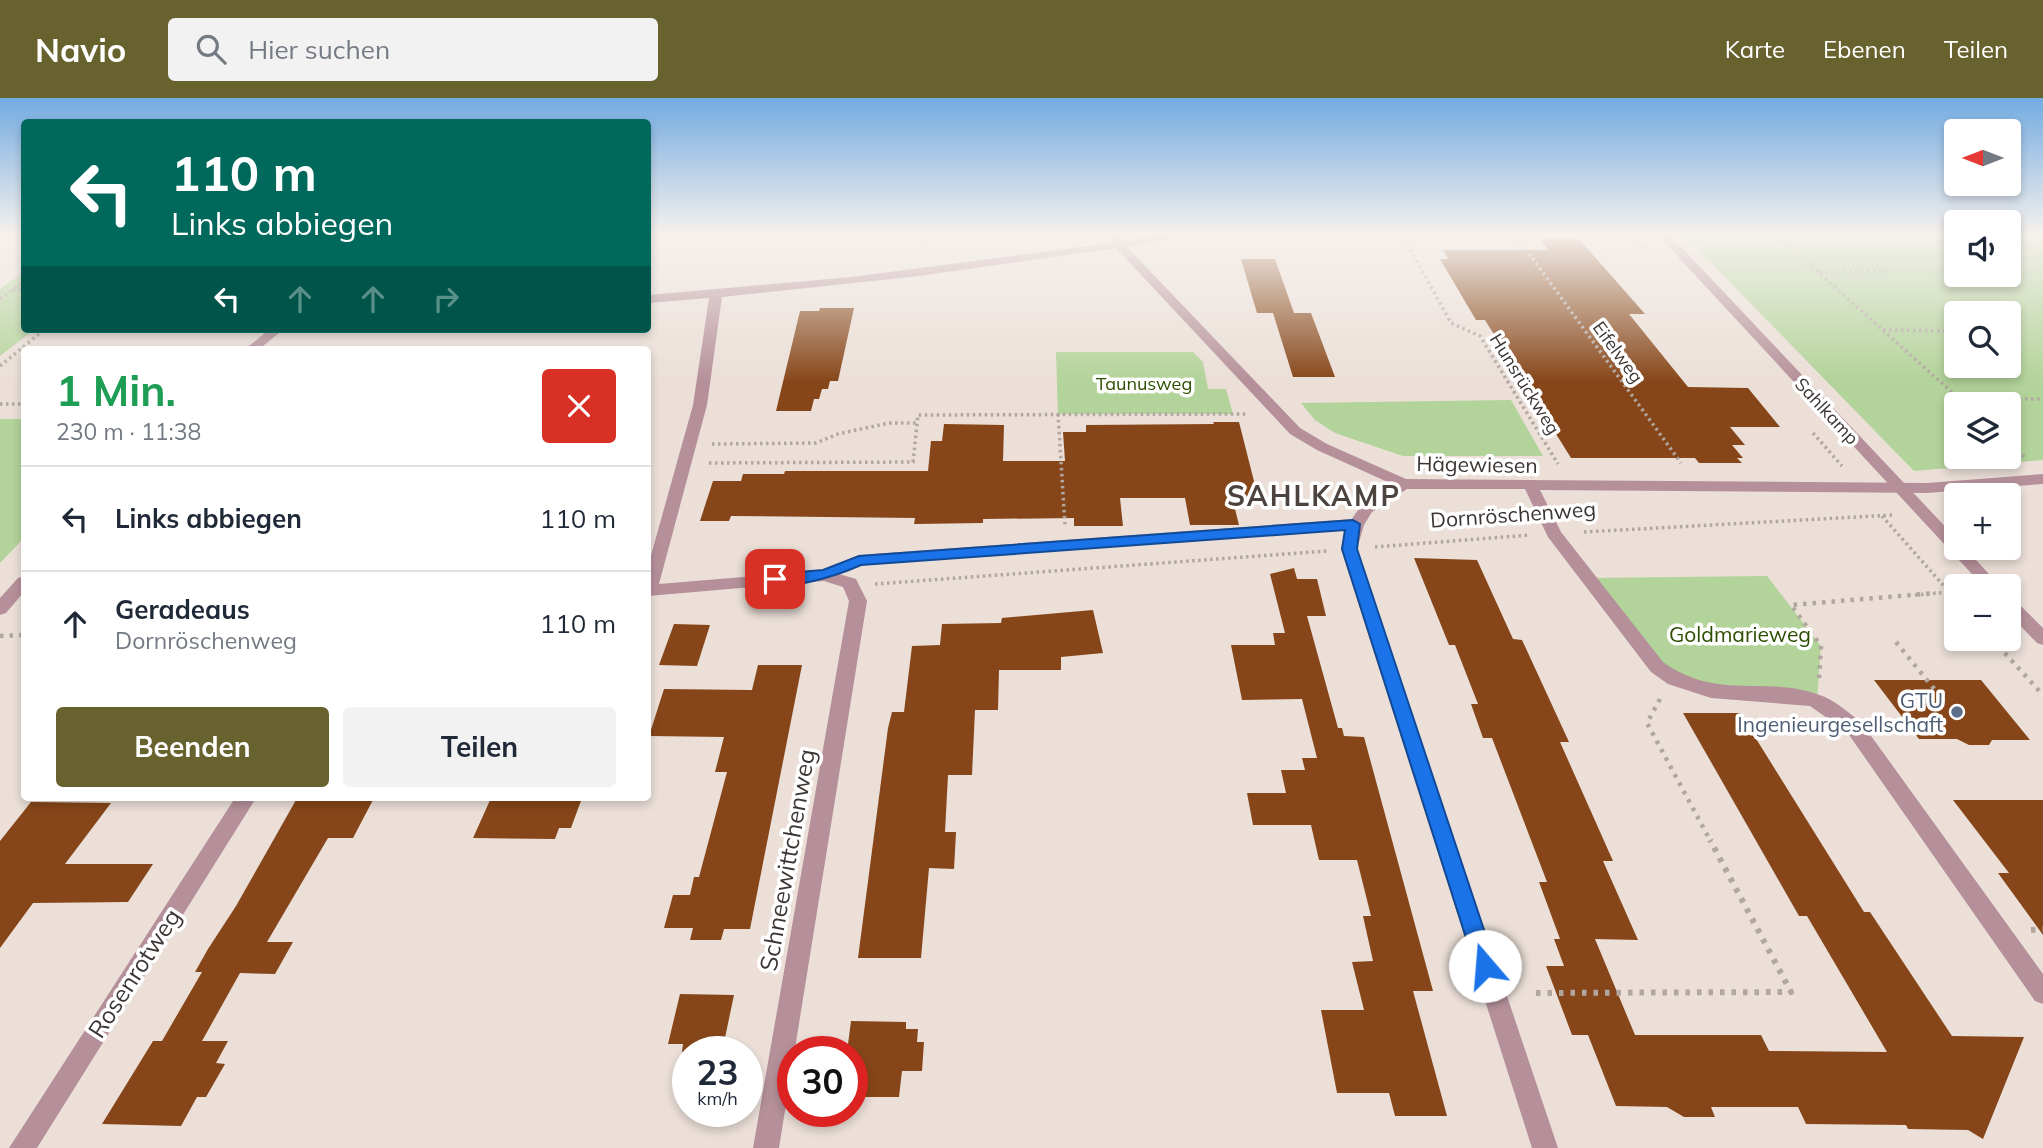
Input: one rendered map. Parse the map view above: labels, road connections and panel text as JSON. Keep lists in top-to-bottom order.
{
  "streets": {
    "street": [
      "Sahlkamp",
      "Hägewiesen",
      "Schneewittchenweg",
      "Rosenrotweg"
    ],
    "path": ["Eifelweg", "Hunsrückweg", "Dornröschenweg"]
  },
  "crossings": [
    ["Eifelweg", "Hägewiesen"],
    ["Hunsrückweg", "Hägewiesen"],
    ["Sahlkamp", "Hägewiesen"],
    ["Dornröschenweg", "Schneewittchenweg"]
  ],
  "districts": ["SAHLKAMP"],
  "parks": ["Taunusweg", "Goldmarieweg"],
  "places": ["GTU Ingenieurgesellschaft"],
  "north": "left",
  "page": {
    "header": "Navio",
    "search": "Hier suchen",
    "nav": ["Karte", "Ebenen", "Teilen"],
    "map_buttons": ["+", "−"],
    "turn": ["110 m", "Links abbiegen"],
    "heading": ["1 Min.", "230 m · 11:38"],
    "list": [
      {
        "name": "Links abbiegen",
        "value": "110 m"
      },
      {
        "name": "Geradeaus",
        "note": "Dornröschenweg",
        "value": "110 m"
      }
    ],
    "buttons": ["Beenden", "Teilen"],
    "speed": "23 km/h",
    "limit": "30"
  }
}
